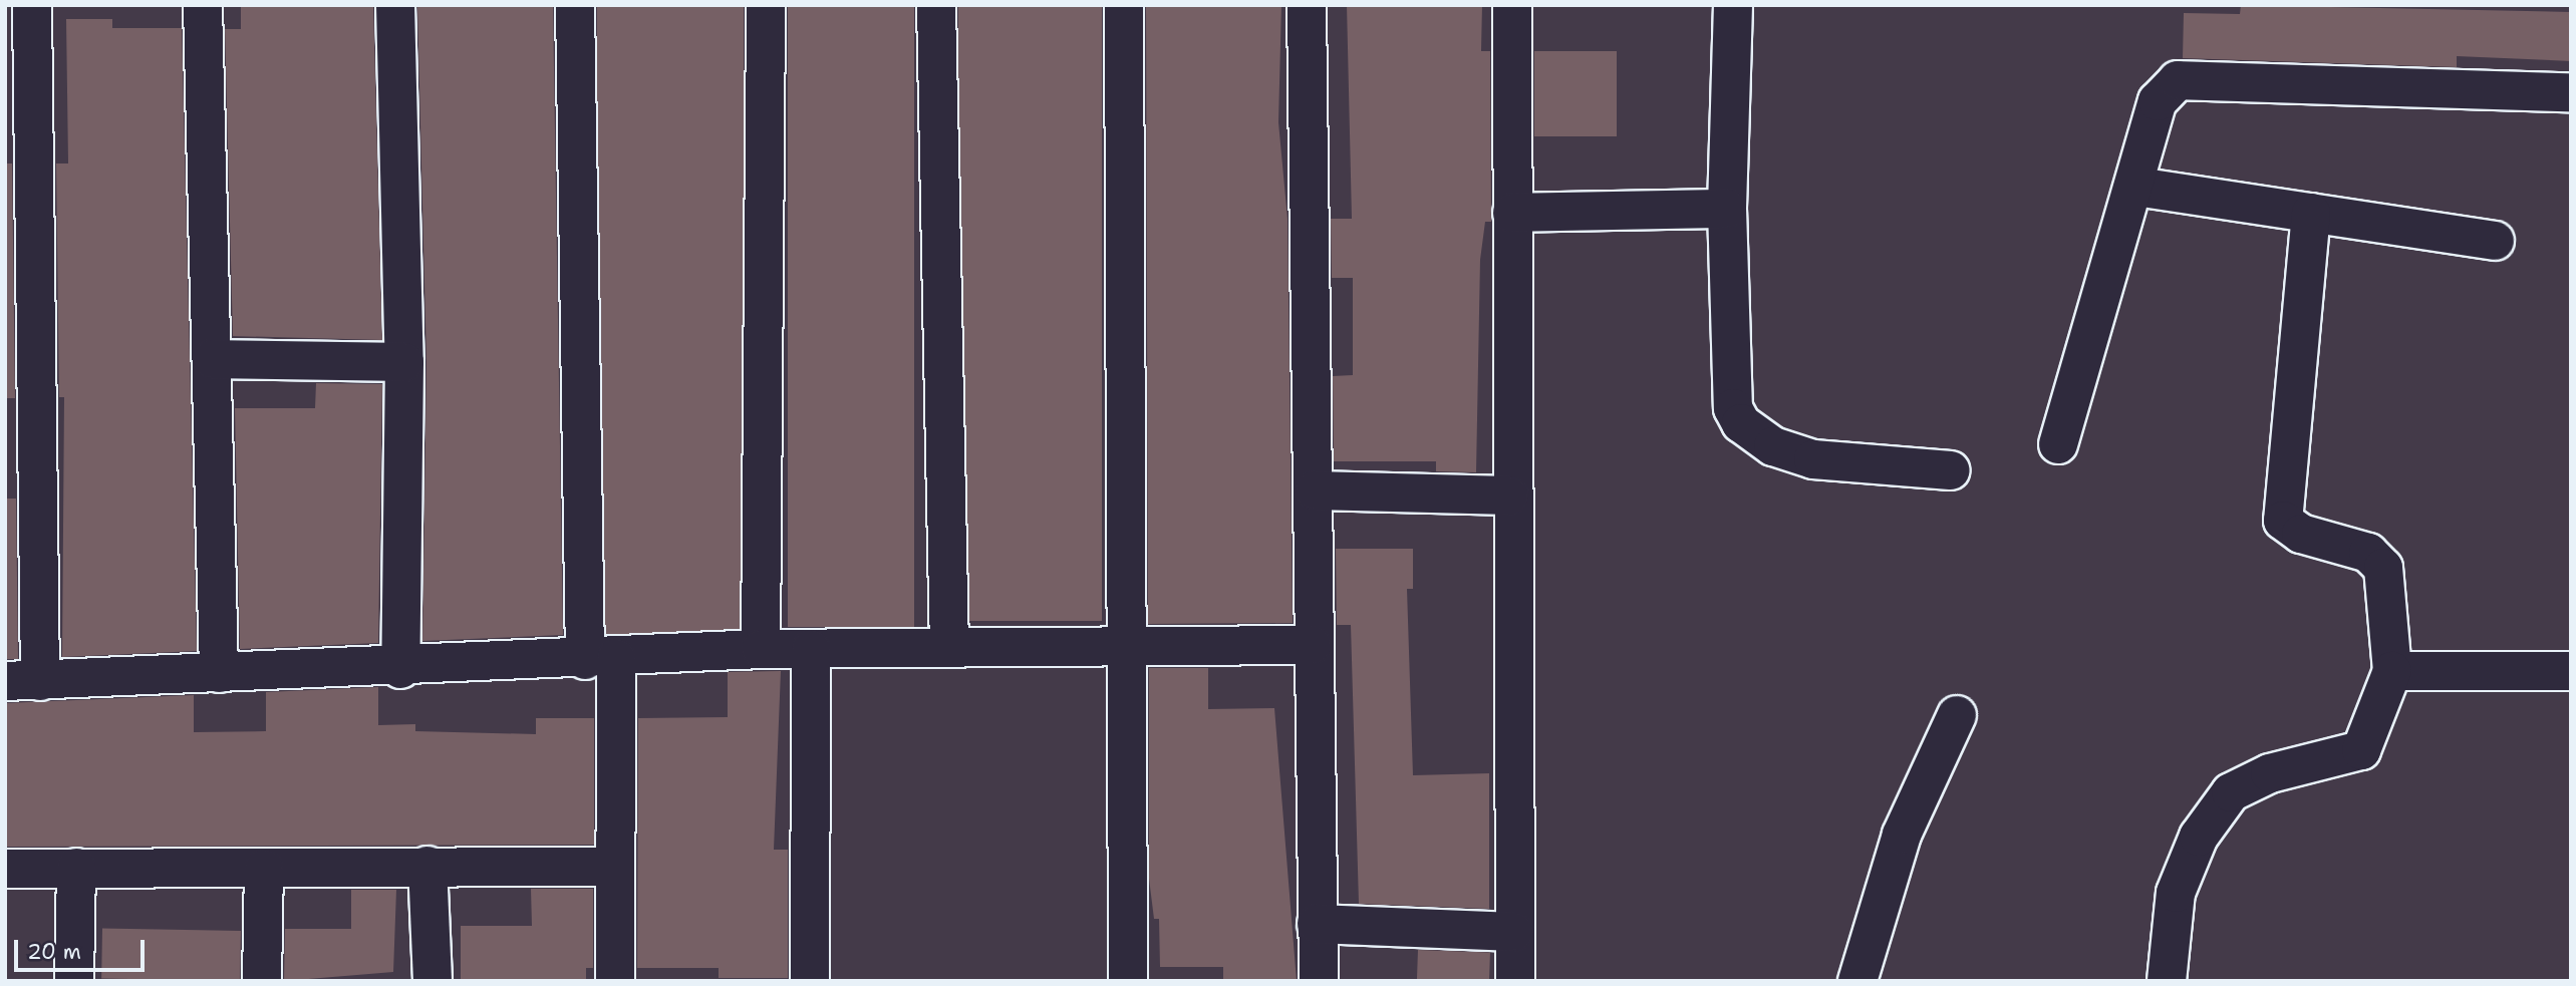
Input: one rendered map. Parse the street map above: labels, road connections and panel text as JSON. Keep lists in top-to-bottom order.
{
  "scale_bar": "20 m"
}
